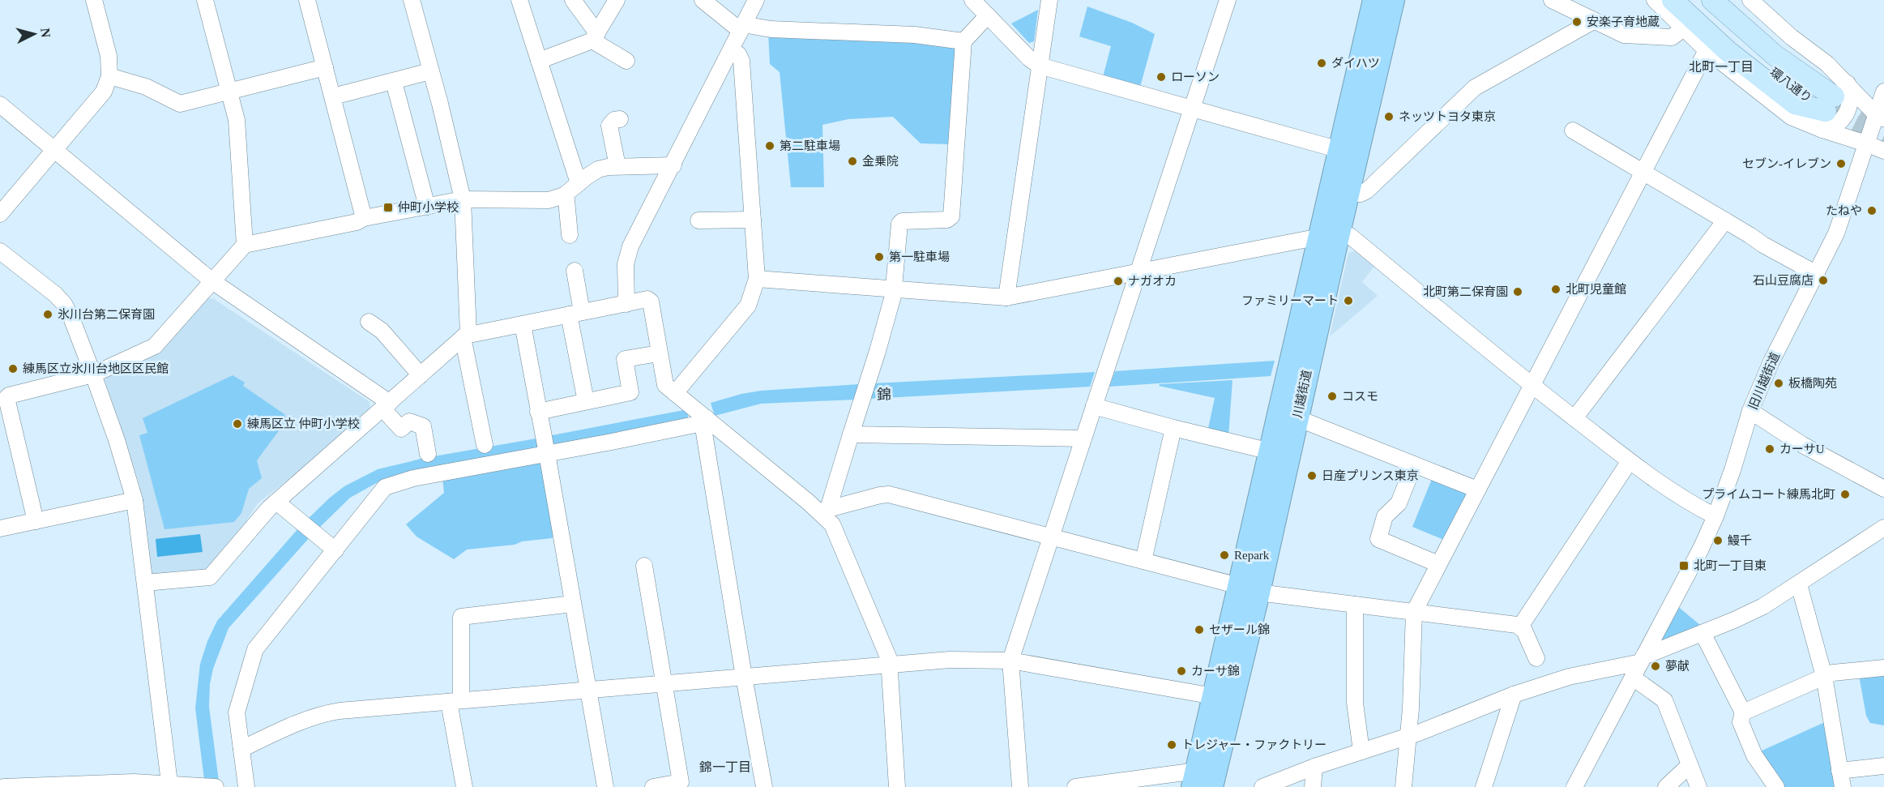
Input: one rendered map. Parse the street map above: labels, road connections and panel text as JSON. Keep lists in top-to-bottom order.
{
  "streets": {
    "highway": ["川越街道"],
    "main road": ["環八通り"],
    "street": ["旧川越街道"]
  },
  "districts": ["北町一丁目", "錦", "錦一丁目"],
  "places": {
    "other": [
      "安楽子育地蔵",
      "ダイハツ",
      "ローソン",
      "ネッツトヨタ東京",
      "第二駐車場",
      "金乗院",
      "セブン-イレブン",
      "たねや",
      "第一駐車場",
      "石山豆腐店",
      "ナガオカ",
      "北町児童館",
      "北町第二保育園",
      "ファミリーマート",
      "氷川台第二保育園",
      "練馬区立氷川台地区区民館",
      "板橋陶苑",
      "コスモ",
      "練馬区立 仲町小学校",
      "カーサU",
      "日産プリンス東京",
      "プライムコート練馬北町",
      "鰻千",
      "Repark",
      "セザール錦",
      "夢献",
      "カーサ錦",
      "トレジャー・ファクトリー"
    ],
    "transit": ["仲町小学校", "北町一丁目東"]
  },
  "north": "right"
}
